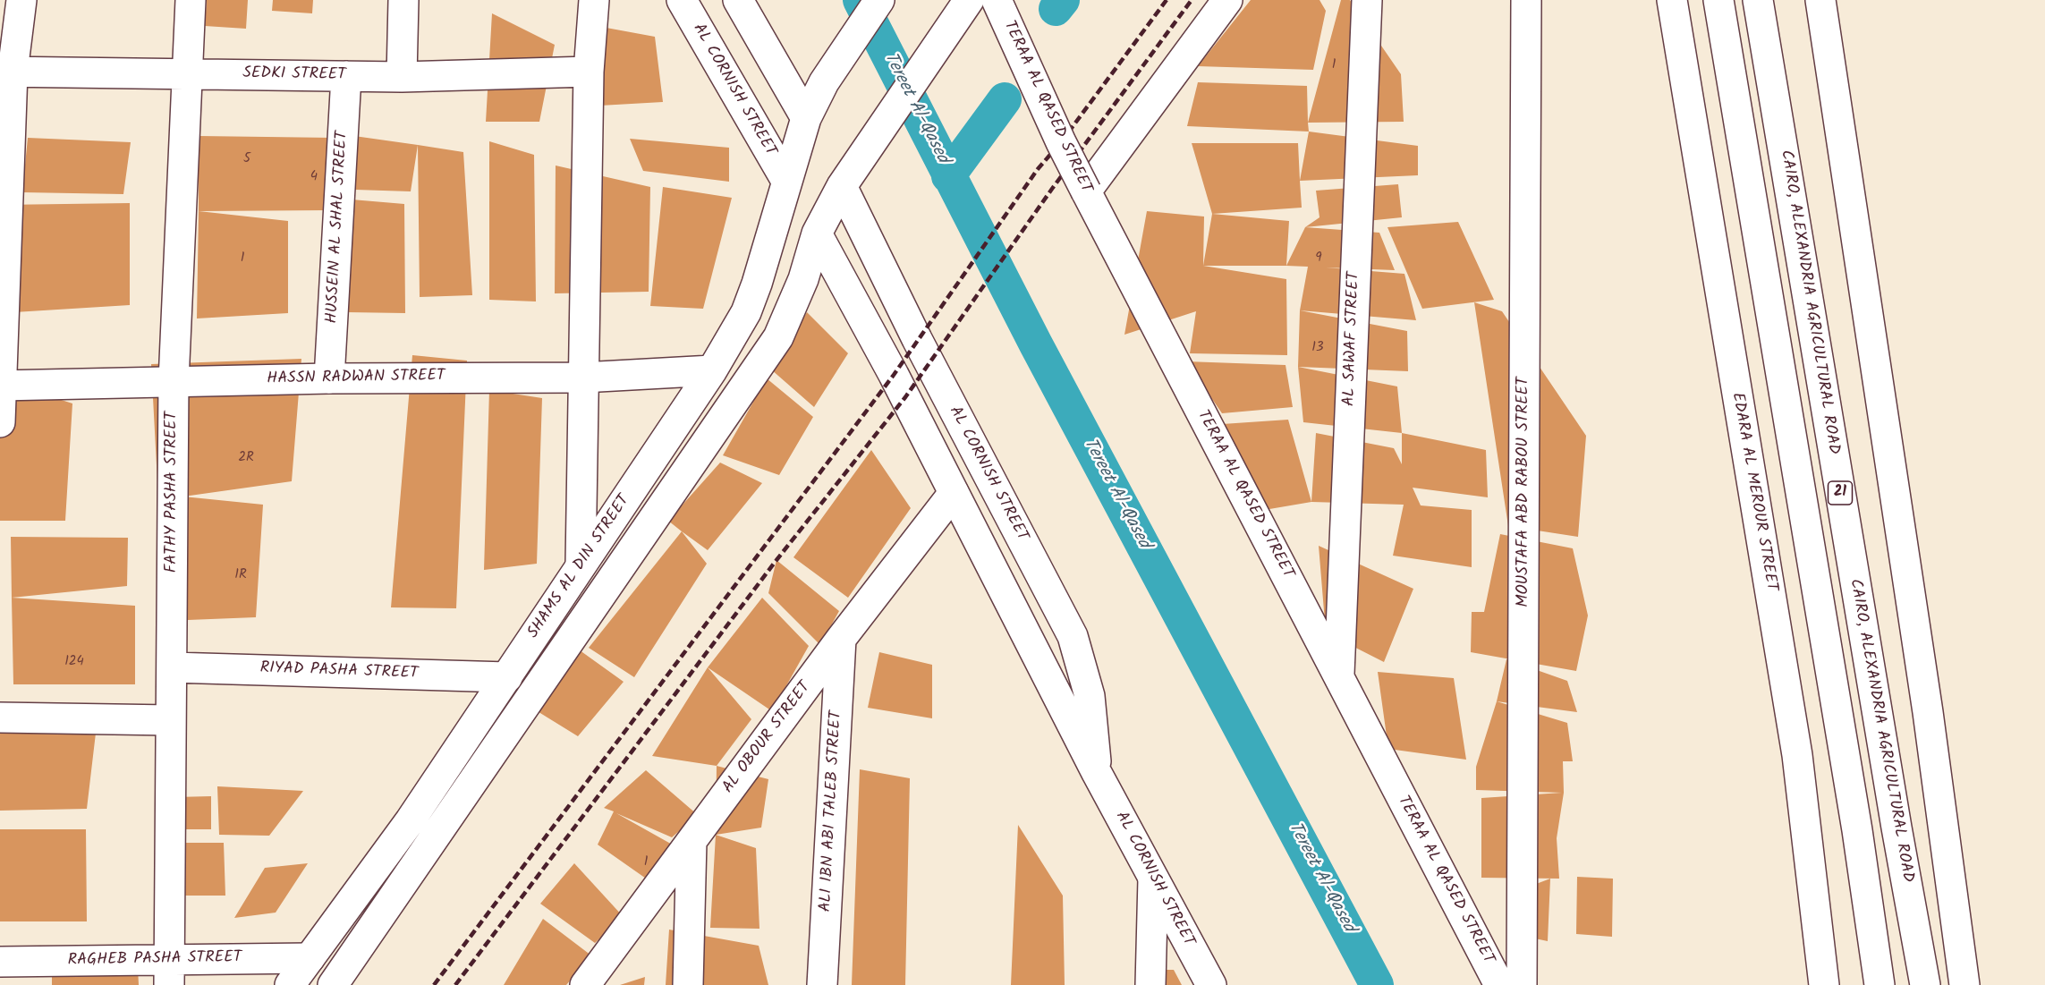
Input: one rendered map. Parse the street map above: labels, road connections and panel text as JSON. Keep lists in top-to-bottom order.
{
  "streets": {
    "main road": [
      "SEDKI STREET",
      "AL CORNISH STREET",
      "TERAA AL QASED STREET",
      "HUSSEIN AL SHAL STREET",
      "CAIRO, ALEXANDRIA AGRICULTURAL ROAD",
      "AL SAWAF STREET",
      "HASSN RADWAN STREET",
      "FATHY PASHA STREET",
      "MOUSTAFA ABD RABOU STREET",
      "EDARA AL MEROUR STREET",
      "21",
      "SHAMS AL DIN STREET",
      "RIYAD PASHA STREET",
      "AL OBOUR STREET",
      "ALI IBN ABI TALEB STREET",
      "RAGHEB PASHA STREET"
    ]
  },
  "crossings": [
    ["SEDKI STREET", "HUSSEIN AL SHAL STREET"],
    ["SEDKI STREET", "FATHY PASHA STREET"],
    ["AL CORNISH STREET", "SHAMS AL DIN STREET"],
    ["AL CORNISH STREET", "AL OBOUR STREET"],
    ["TERAA AL QASED STREET", "AL SAWAF STREET"],
    ["HUSSEIN AL SHAL STREET", "HASSN RADWAN STREET"],
    ["HASSN RADWAN STREET", "FATHY PASHA STREET"],
    ["HASSN RADWAN STREET", "SHAMS AL DIN STREET"],
    ["FATHY PASHA STREET", "RIYAD PASHA STREET"],
    ["FATHY PASHA STREET", "RAGHEB PASHA STREET"],
    ["SHAMS AL DIN STREET", "RIYAD PASHA STREET"],
    ["SHAMS AL DIN STREET", "RAGHEB PASHA STREET"],
    ["AL OBOUR STREET", "ALI IBN ABI TALEB STREET"]
  ],
  "water": ["Tereet Al-Qased"],
  "house_numbers": [
    "1",
    "5",
    "4",
    "1",
    "9",
    "13",
    "2R",
    "1R",
    "124",
    "1"
  ]
}
